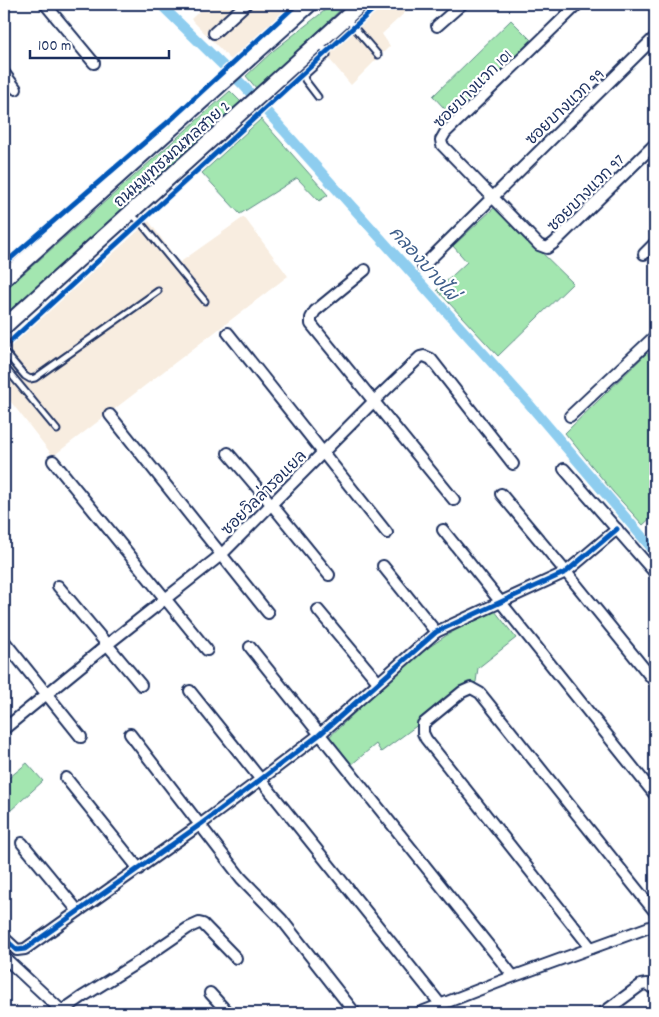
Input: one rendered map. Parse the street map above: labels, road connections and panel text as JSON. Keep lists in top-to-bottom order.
{
  "streets": {
    "main road": ["ถนนพุทธมณฑลสาย 2"],
    "street": [
      "ซอยบางแวก 101",
      "ซอยบางแวก 99",
      "ซอยบางแวก 97",
      "ซอยวิลล่ารอแยล"
    ]
  },
  "crossings": [
    ["ซอยบางแวก 101", "ซอยบางแวก 99"],
    ["ซอยบางแวก 101", "ซอยบางแวก 97"],
    ["ซอยบางแวก 99", "ซอยบางแวก 97"]
  ],
  "water": ["คลองบางไผ่"],
  "scale_bar": "100 m"
}
